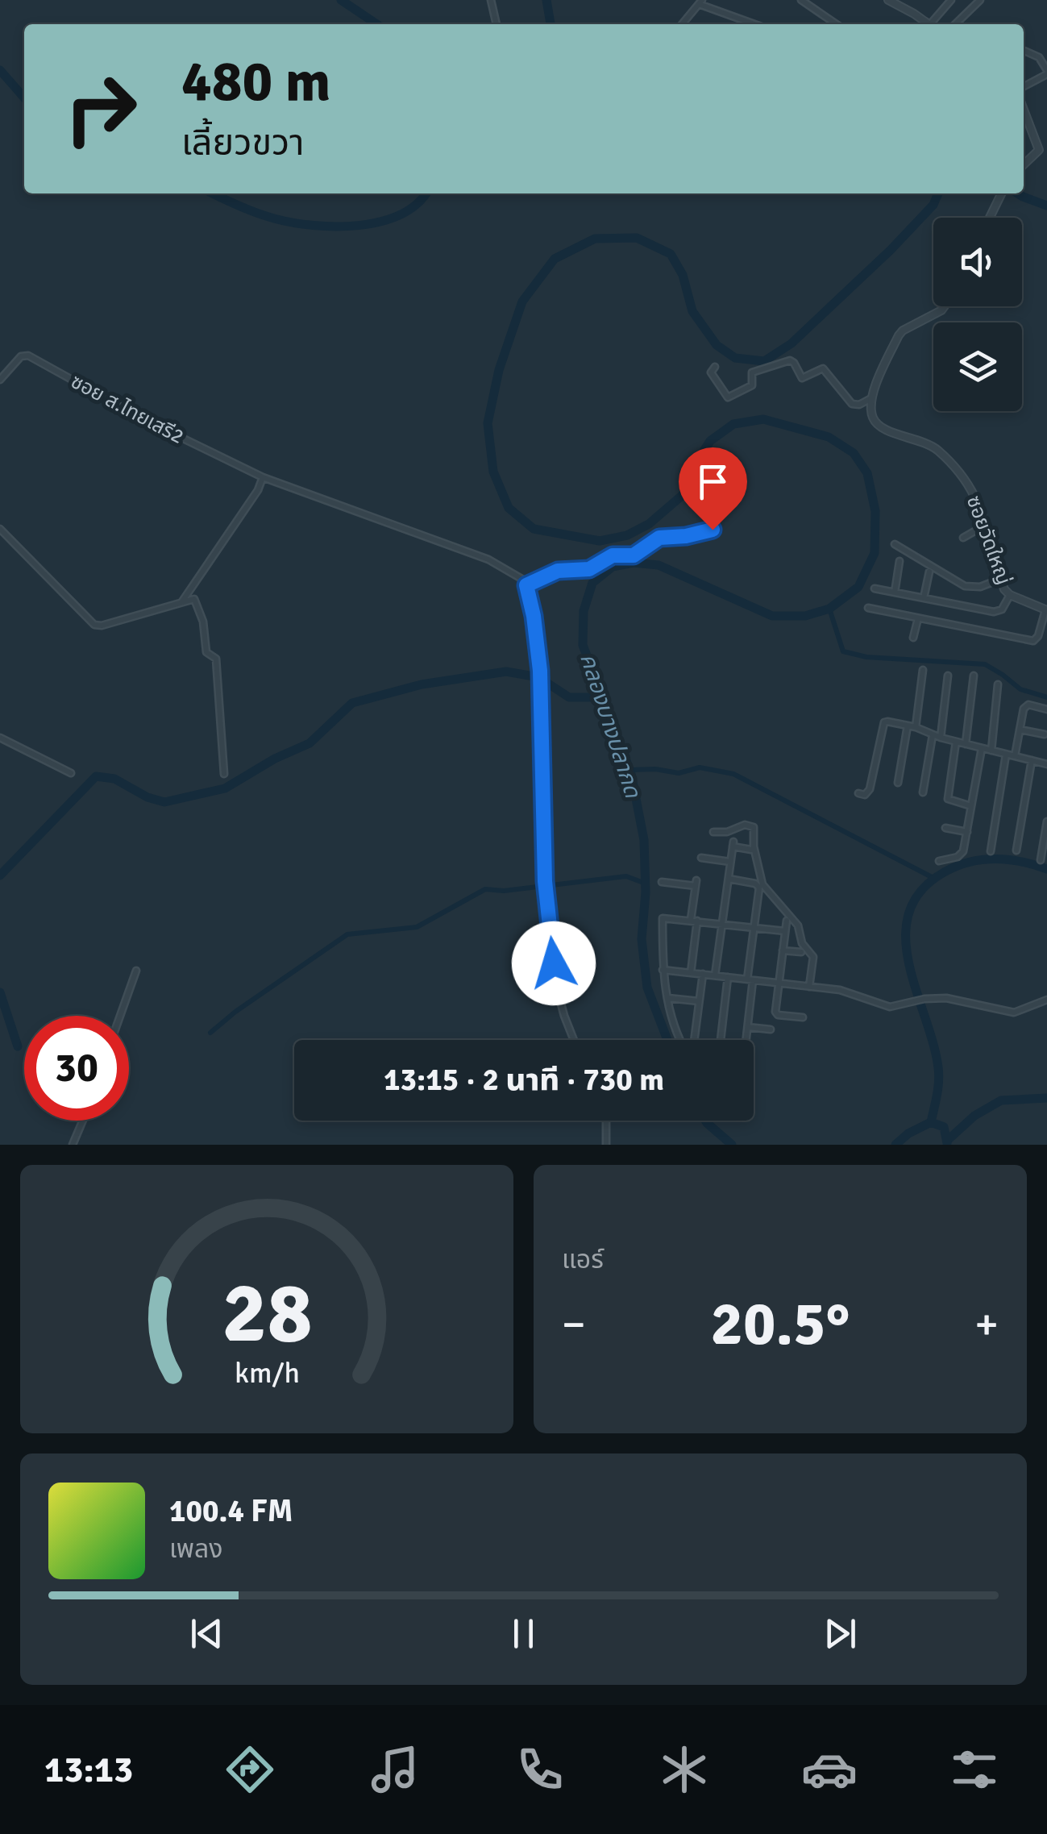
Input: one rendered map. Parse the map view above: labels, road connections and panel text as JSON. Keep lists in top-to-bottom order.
{
  "streets": {
    "street": ["ซอย ส.ไทยเสรี2", "ซอยวัดใหญ่"]
  },
  "water": ["คลองบางปลากด"],
  "page": {
    "turn": ["480 m", "เลี้ยวขวา"],
    "limit": "30",
    "trip": "13:15 · 2 นาที · 730 m",
    "tile": "แอร์",
    "heat": ["−", "20.5°", "+"],
    "song": ["100.4 FM", "เพลง"],
    "tabs": "13:13",
    "gauge": ["28", "km/h"]
  }
}
